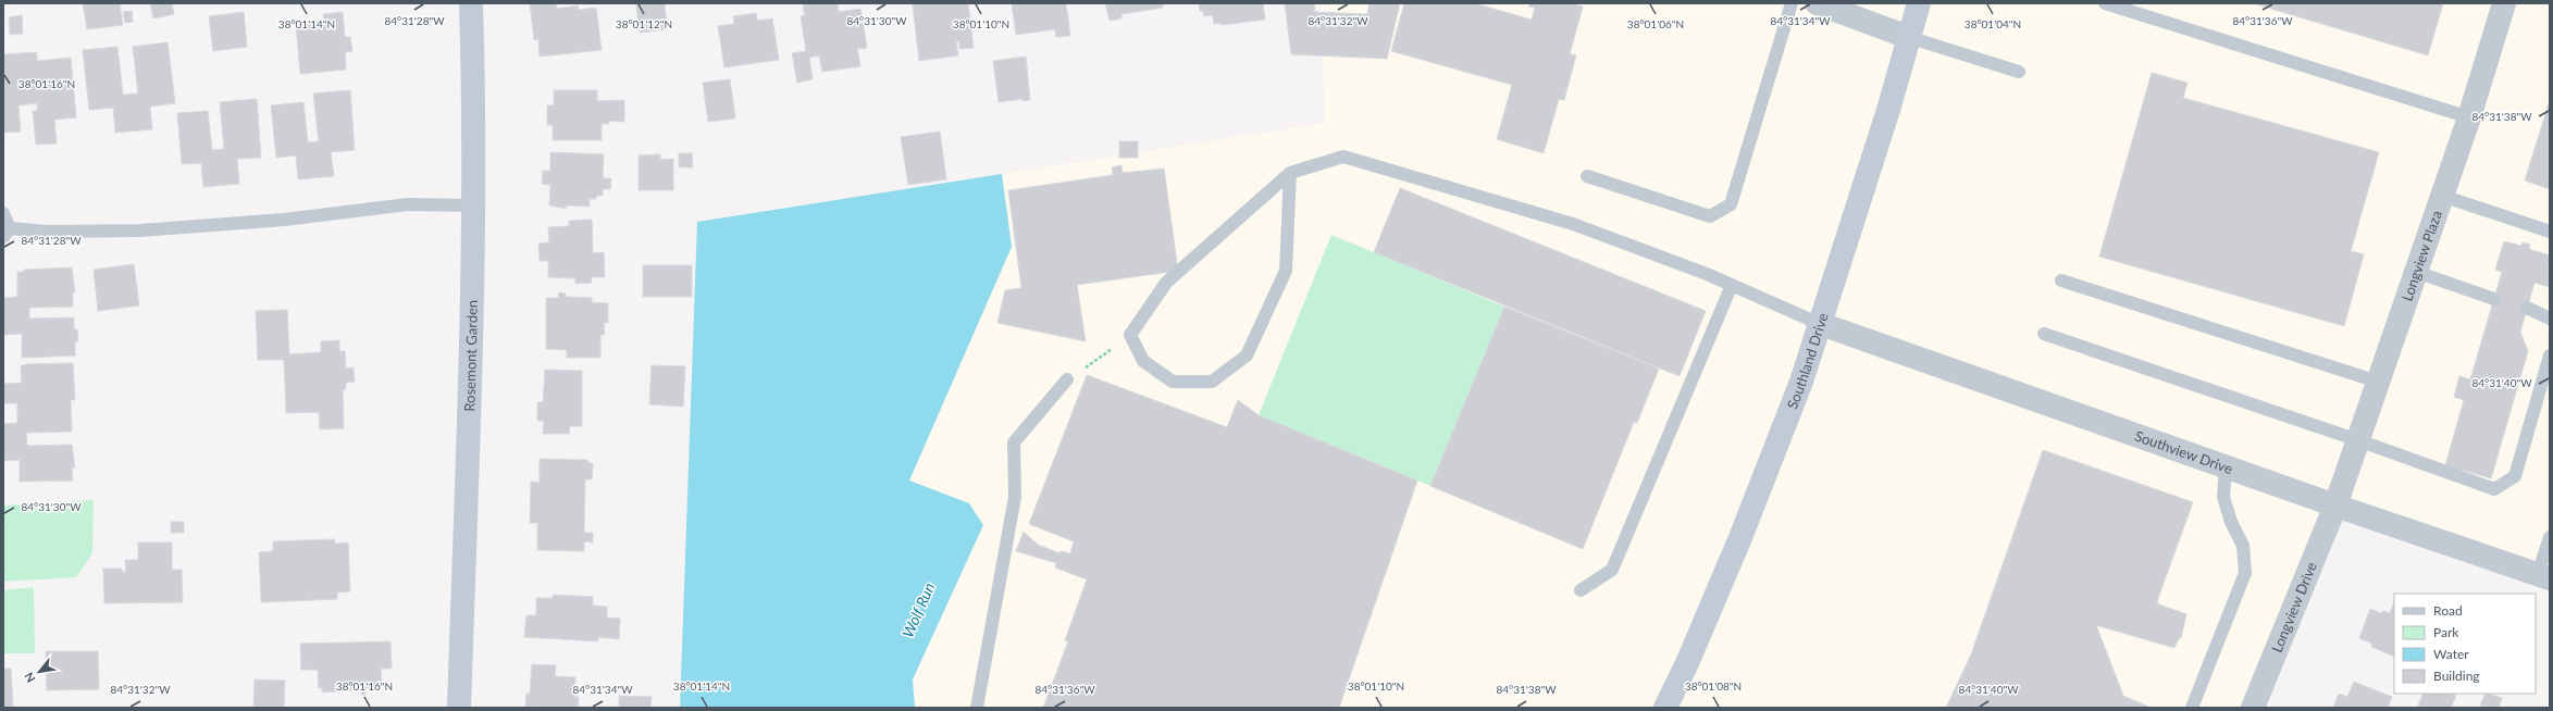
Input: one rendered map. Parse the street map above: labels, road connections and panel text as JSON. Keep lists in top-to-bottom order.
{
  "streets": {
    "main road": ["Rosemont Garden", "Southland Drive"],
    "street": ["Longview Plaza", "Southview Drive", "Longview Drive"]
  },
  "crossings": [
    ["Longview Plaza", "Southview Drive"],
    ["Longview Plaza", "Longview Drive"],
    ["Southland Drive", "Southview Drive"],
    ["Southview Drive", "Longview Drive"]
  ],
  "water": ["Wolf Run"],
  "legend": [
    "Road",
    "Park",
    "Water",
    "Building"
  ],
  "north": "bottom left",
  "coordinates": [
    "84°31'28\"W",
    "84°31'30\"W",
    "84°31'32\"W",
    "84°31'34\"W",
    "84°31'36\"W",
    "38°01'14\"N",
    "38°01'12\"N",
    "38°01'10\"N",
    "38°01'06\"N",
    "38°01'04\"N",
    "38°01'16\"N",
    "84°31'38\"W",
    "84°31'40\"W",
    "38°01'08\"N"
  ]
}
